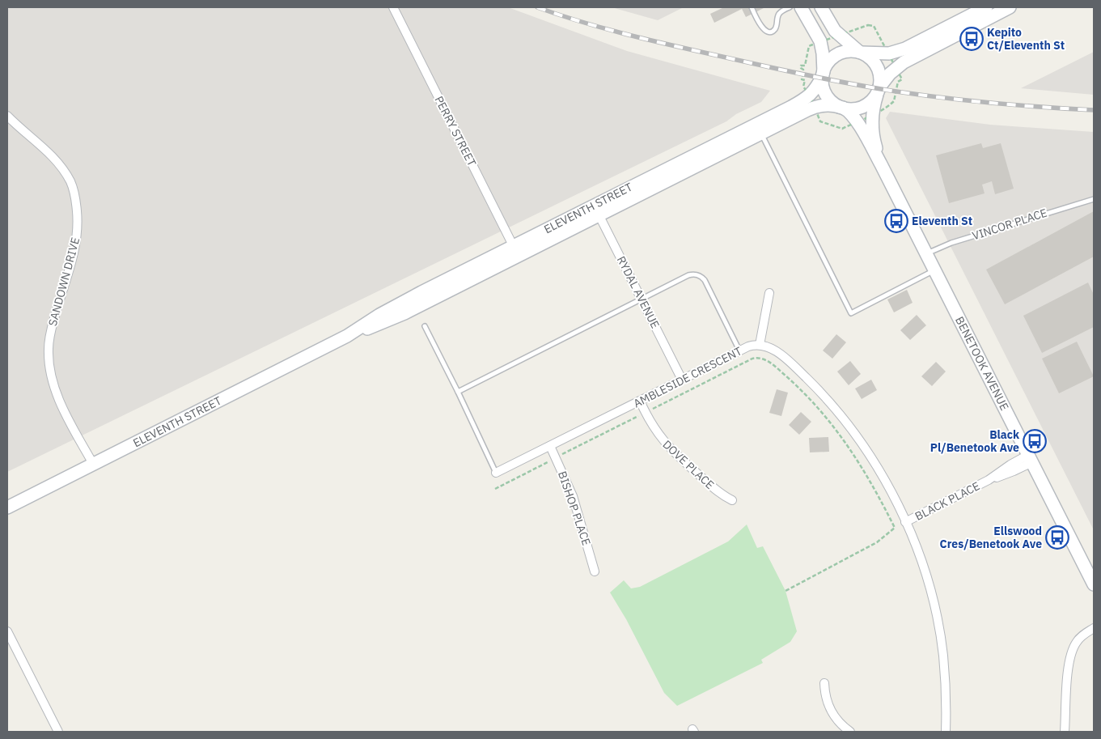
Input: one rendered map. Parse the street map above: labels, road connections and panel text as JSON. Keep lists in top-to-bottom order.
{
  "streets": {
    "main road": ["ELEVENTH STREET", "BENETOOK AVENUE"],
    "street": [
      "PERRY STREET",
      "SANDOWN DRIVE",
      "RYDAL AVENUE",
      "AMBLESIDE CRESCENT",
      "DOVE PLACE",
      "BLACK PLACE",
      "BISHOP PLACE"
    ],
    "lane": ["VINCOR PLACE"]
  },
  "crossings": [
    ["PERRY STREET", "ELEVENTH STREET"],
    ["ELEVENTH STREET", "SANDOWN DRIVE"],
    ["ELEVENTH STREET", "RYDAL AVENUE"],
    ["ELEVENTH STREET", "BENETOOK AVENUE"],
    ["VINCOR PLACE", "BENETOOK AVENUE"],
    ["RYDAL AVENUE", "AMBLESIDE CRESCENT"],
    ["BENETOOK AVENUE", "BLACK PLACE"],
    ["AMBLESIDE CRESCENT", "DOVE PLACE"],
    ["AMBLESIDE CRESCENT", "BISHOP PLACE"]
  ],
  "places": {
    "bus stop": [
      "Kepito Ct/Eleventh St",
      "Eleventh St",
      "Black Pl/Benetook Ave",
      "Ellswood Cres/Benetook Ave"
    ]
  }
}
